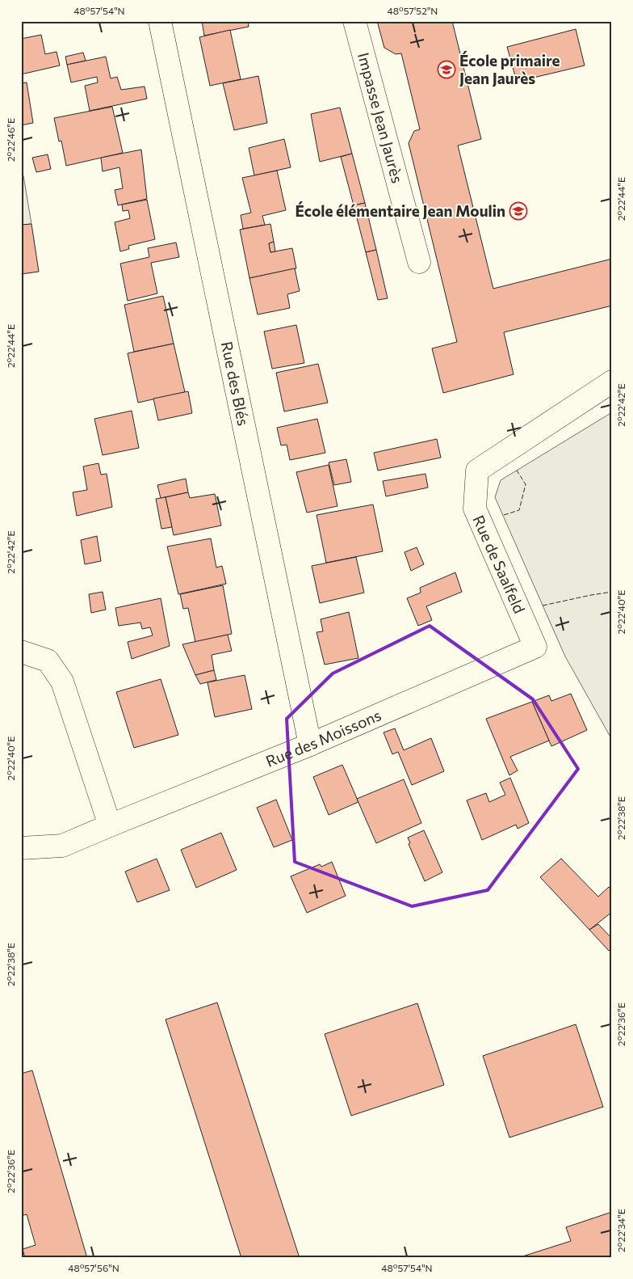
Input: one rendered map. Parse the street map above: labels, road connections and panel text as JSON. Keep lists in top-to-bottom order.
{
  "streets": {
    "street": [
      "Impasse Jean Jaurès",
      "Rue des Blés",
      "Rue de Saalfeld",
      "Rue des Moissons"
    ]
  },
  "crossings": [
    ["Rue des Blés", "Rue des Moissons"],
    ["Rue de Saalfeld", "Rue des Moissons"]
  ],
  "places": {
    "school or university": ["École primaire Jean Jaurès", "École élémentaire Jean Moulin"]
  },
  "coordinates": [
    "48°57'54\"N",
    "48°57'52\"N",
    "2°22'46\"E",
    "2°22'44\"E",
    "2°22'42\"E",
    "2°22'40\"E",
    "2°22'38\"E",
    "2°22'36\"E",
    "2°22'34\"E",
    "48°57'56\"N"
  ]
}
